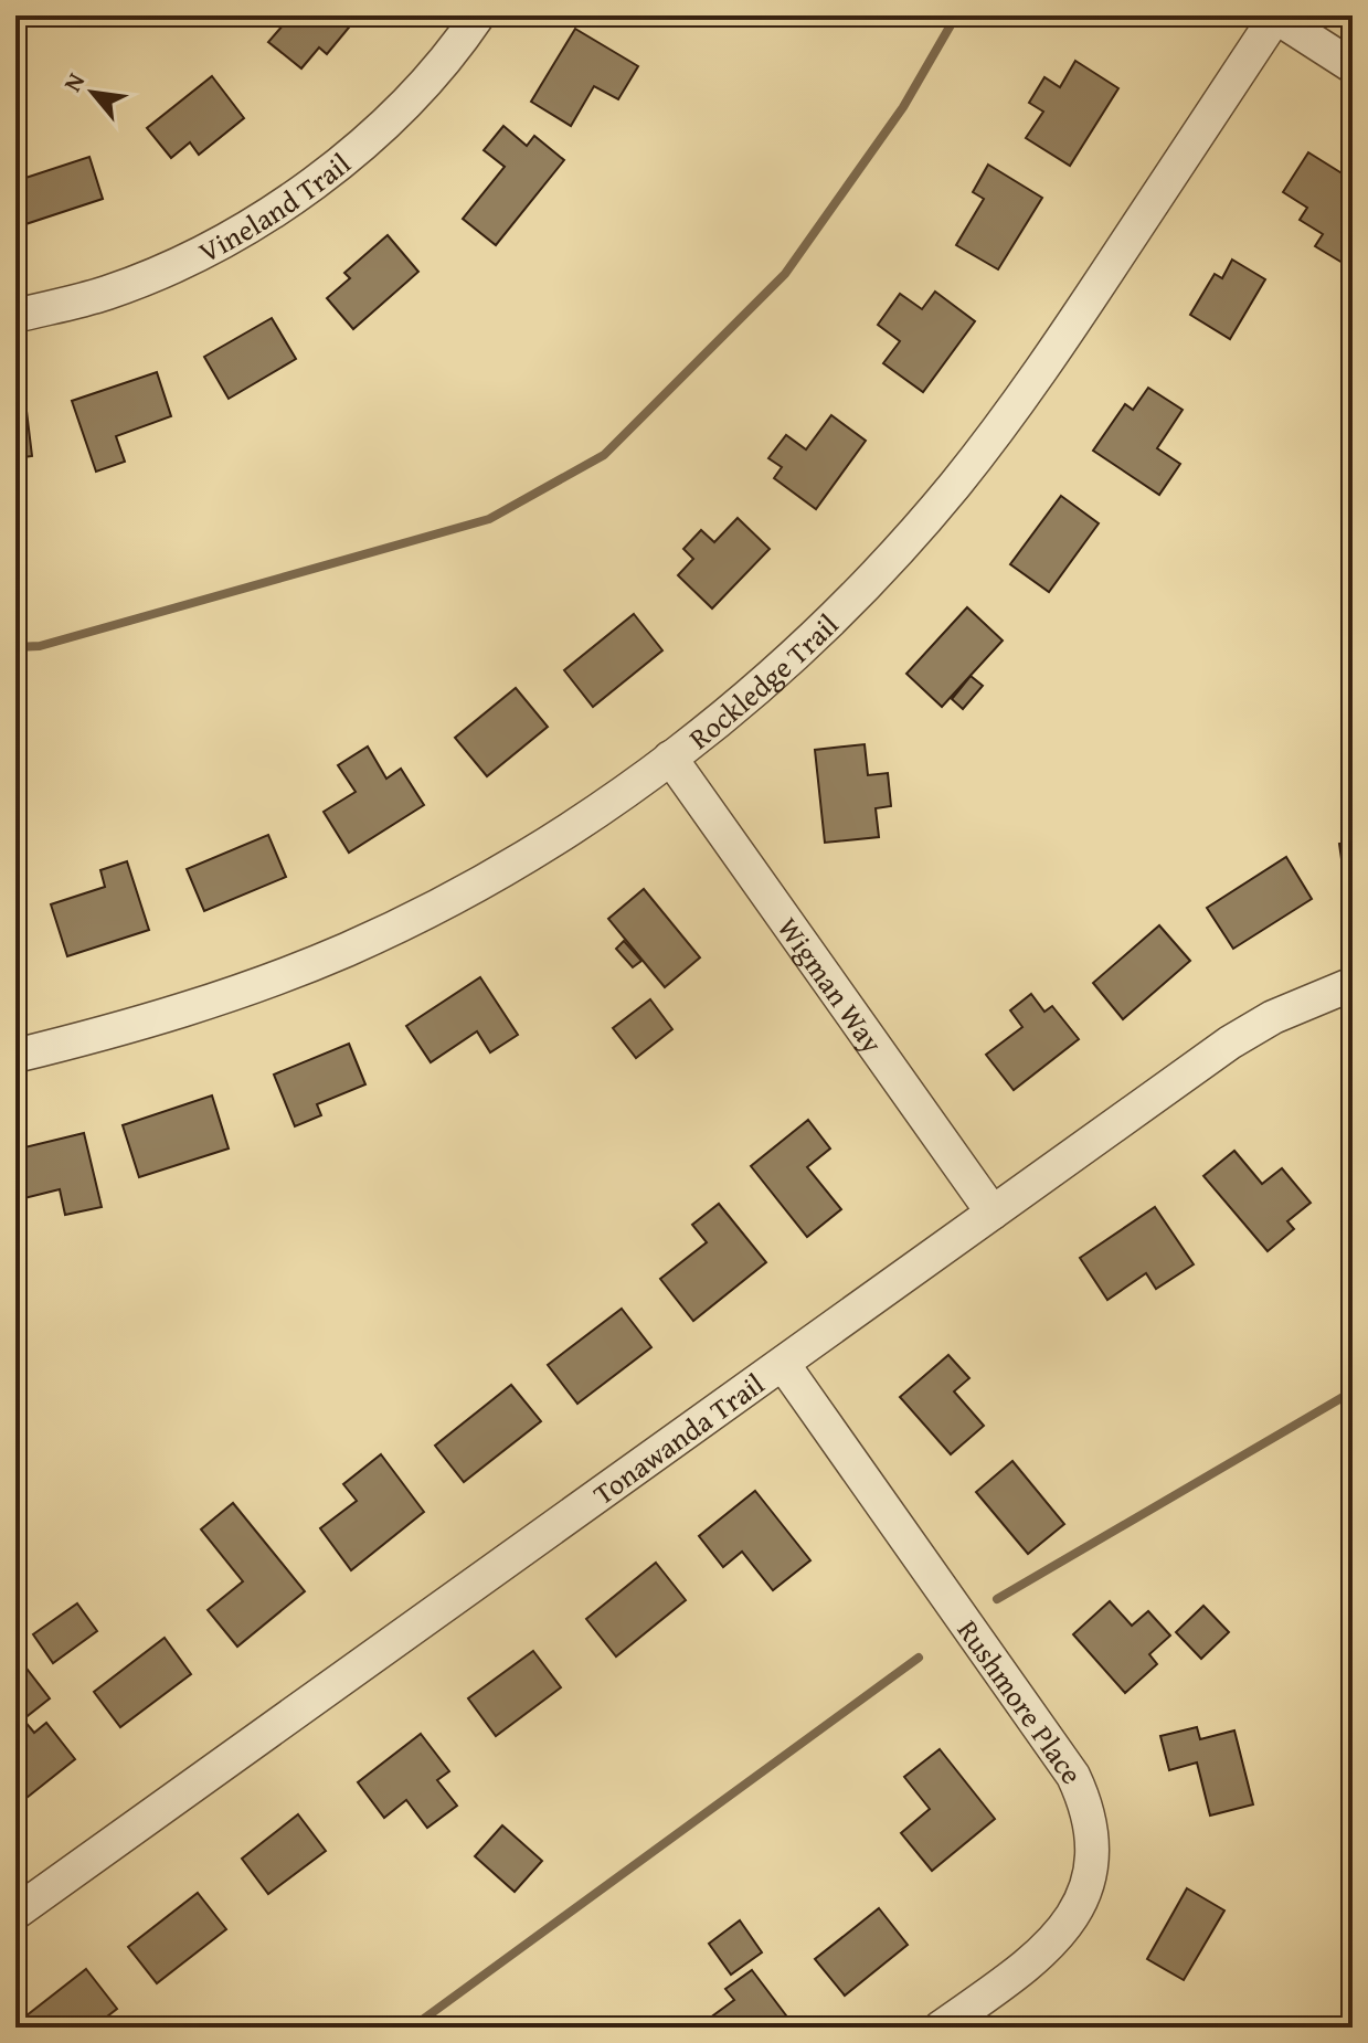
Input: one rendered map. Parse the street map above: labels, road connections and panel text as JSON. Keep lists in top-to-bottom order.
{
  "streets": {
    "street": [
      "Vineland Trail",
      "Rockledge Trail",
      "Wigman Way",
      "Tonawanda Trail",
      "Rushmore Place"
    ]
  },
  "crossings": [
    ["Rockledge Trail", "Wigman Way"],
    ["Wigman Way", "Tonawanda Trail"],
    ["Tonawanda Trail", "Rushmore Place"]
  ],
  "north": "top left"
}
